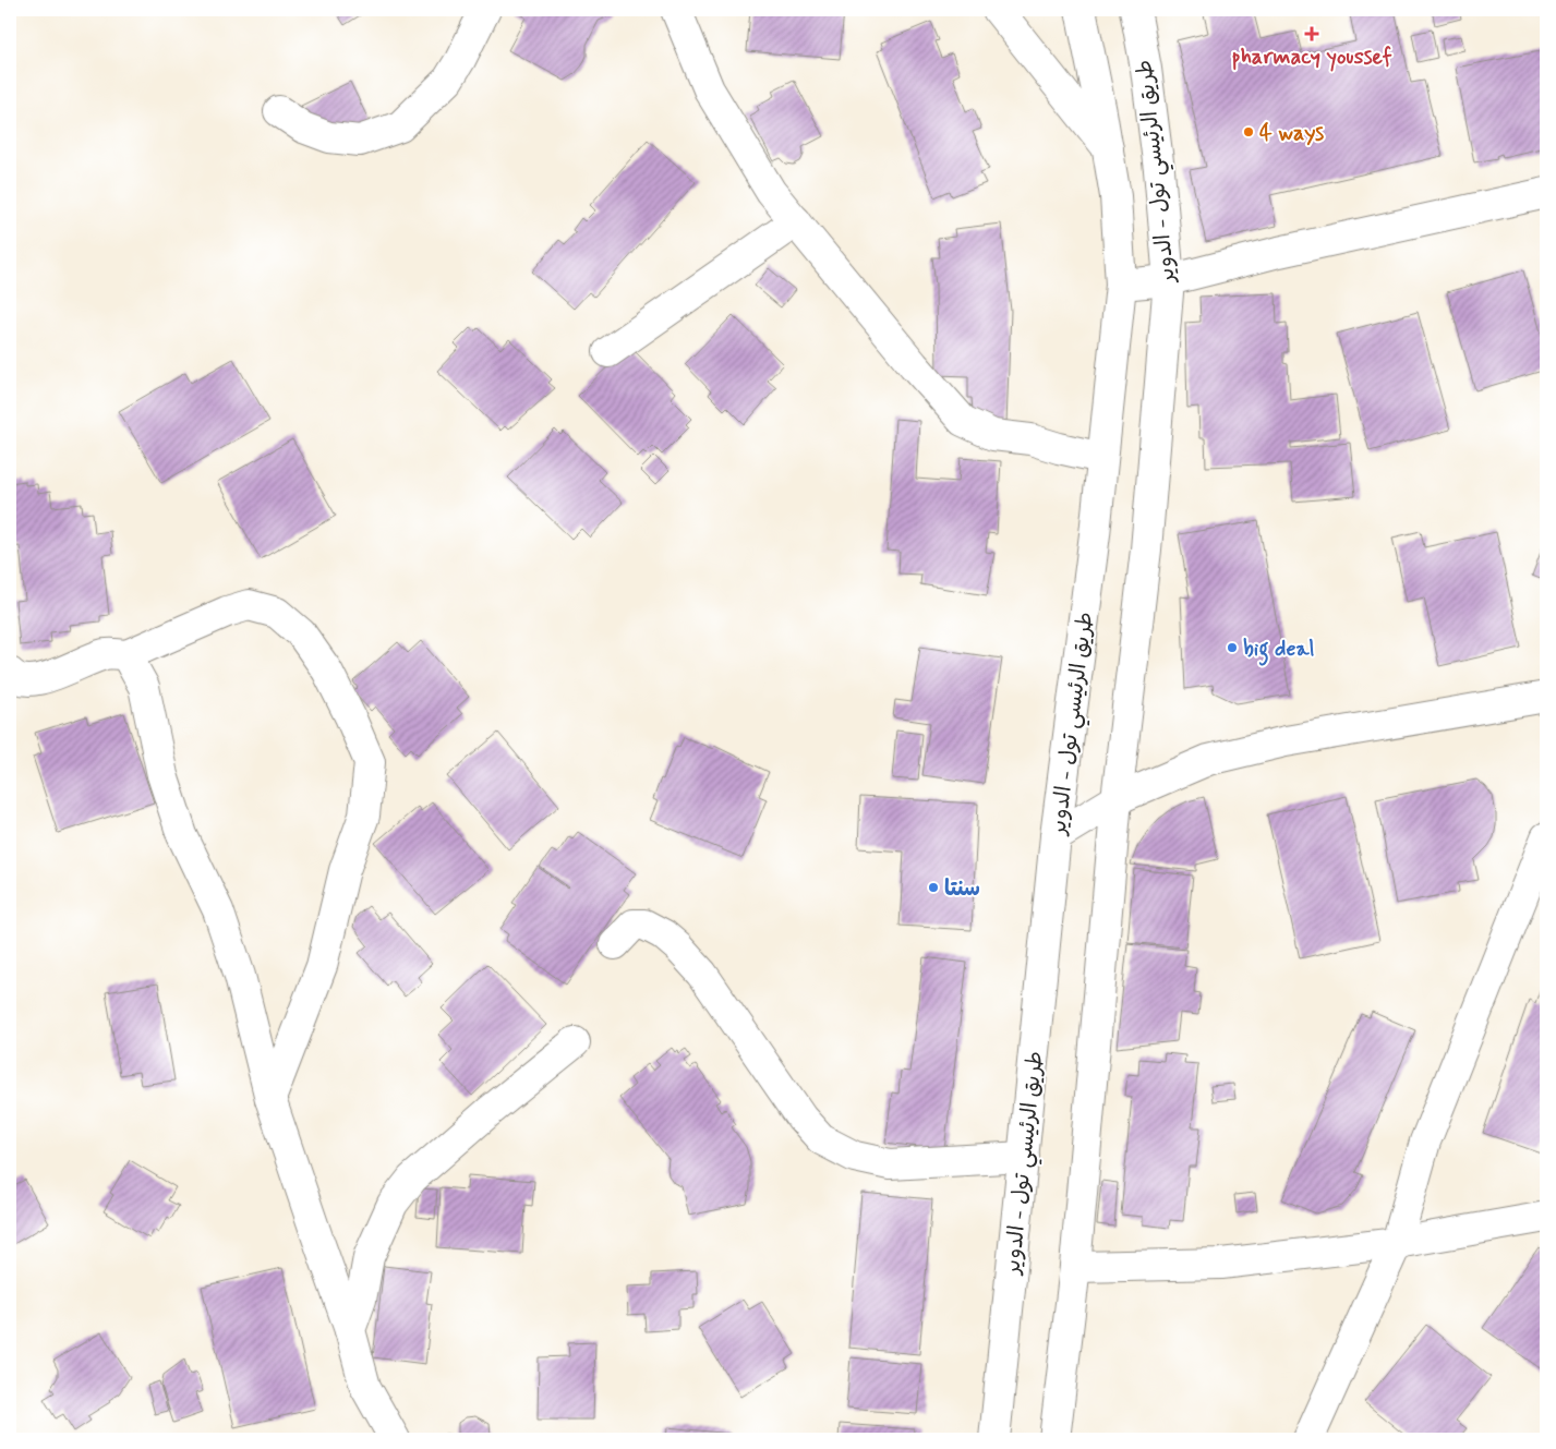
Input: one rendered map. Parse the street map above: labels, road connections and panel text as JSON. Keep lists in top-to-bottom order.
{
  "streets": {
    "street": ["طريق الرئيسي تول - الدوير"]
  },
  "places": {
    "health": ["pharmacy youssef"],
    "other": ["4 ways", "big deal", "سنتا"]
  }
}
